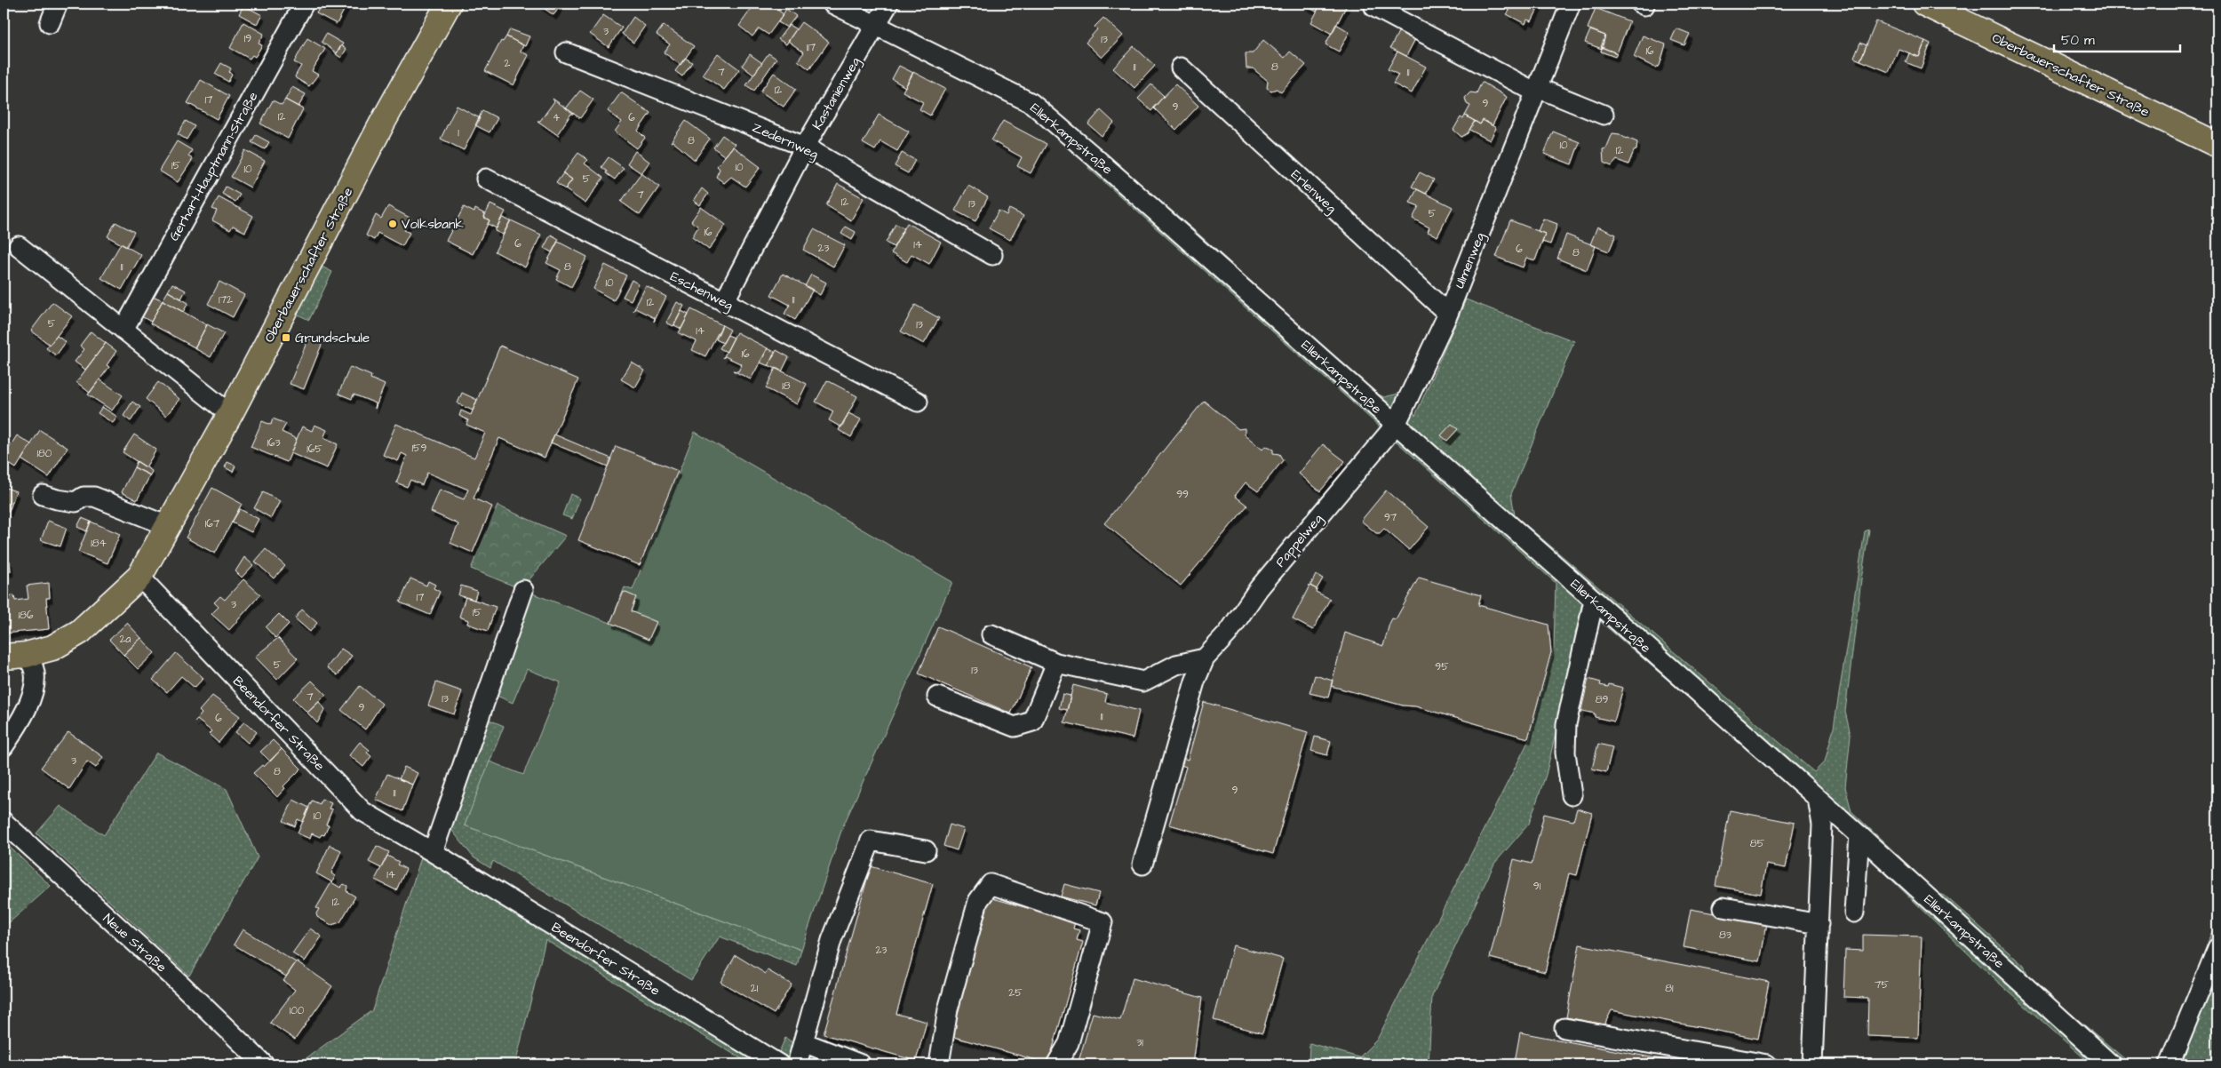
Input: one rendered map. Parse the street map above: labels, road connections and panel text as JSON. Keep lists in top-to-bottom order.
{
  "streets": {
    "main road": ["Oberbauerschafter Straße"],
    "street": [
      "Kastanienweg",
      "Ellerkampstraße",
      "Zedernweg",
      "Gerhart-Hauptmann-Straße",
      "Erlenweg",
      "Ulmenweg",
      "Eschenweg",
      "Pappelweg",
      "Beendorfer Straße",
      "Neue Straße"
    ]
  },
  "crossings": [
    ["Oberbauerschafter Straße", "Beendorfer Straße"],
    ["Kastanienweg", "Ellerkampstraße"],
    ["Kastanienweg", "Zedernweg"],
    ["Kastanienweg", "Eschenweg"],
    ["Ellerkampstraße", "Ulmenweg"],
    ["Ellerkampstraße", "Pappelweg"],
    ["Erlenweg", "Ulmenweg"],
    ["Ulmenweg", "Pappelweg"]
  ],
  "places": {
    "other": ["Volksbank"],
    "transit": ["Grundschule"]
  },
  "house_numbers": [
    "3",
    "19",
    "13",
    "117",
    "16",
    "2",
    "11",
    "8",
    "7",
    "11",
    "12",
    "17",
    "9",
    "9",
    "12",
    "4",
    "6",
    "1",
    "8",
    "10",
    "12",
    "15",
    "10",
    "10",
    "5",
    "7",
    "12",
    "13",
    "5",
    "16",
    "6",
    "14",
    "23",
    "6",
    "8",
    "11",
    "8",
    "10",
    "172",
    "11",
    "12",
    "5",
    "13",
    "14",
    "16",
    "18",
    "163",
    "159",
    "165",
    "180",
    "99",
    "97",
    "167",
    "184",
    "17",
    "3",
    "15",
    "186",
    "2a",
    "5",
    "95",
    "13",
    "7",
    "13",
    "89",
    "9",
    "11",
    "6",
    "3",
    "8",
    "9",
    "11",
    "10",
    "85",
    "14",
    "91",
    "12",
    "83",
    "23",
    "75",
    "21",
    "81",
    "25",
    "100",
    "31"
  ],
  "scale_bar": "50 m"
}
